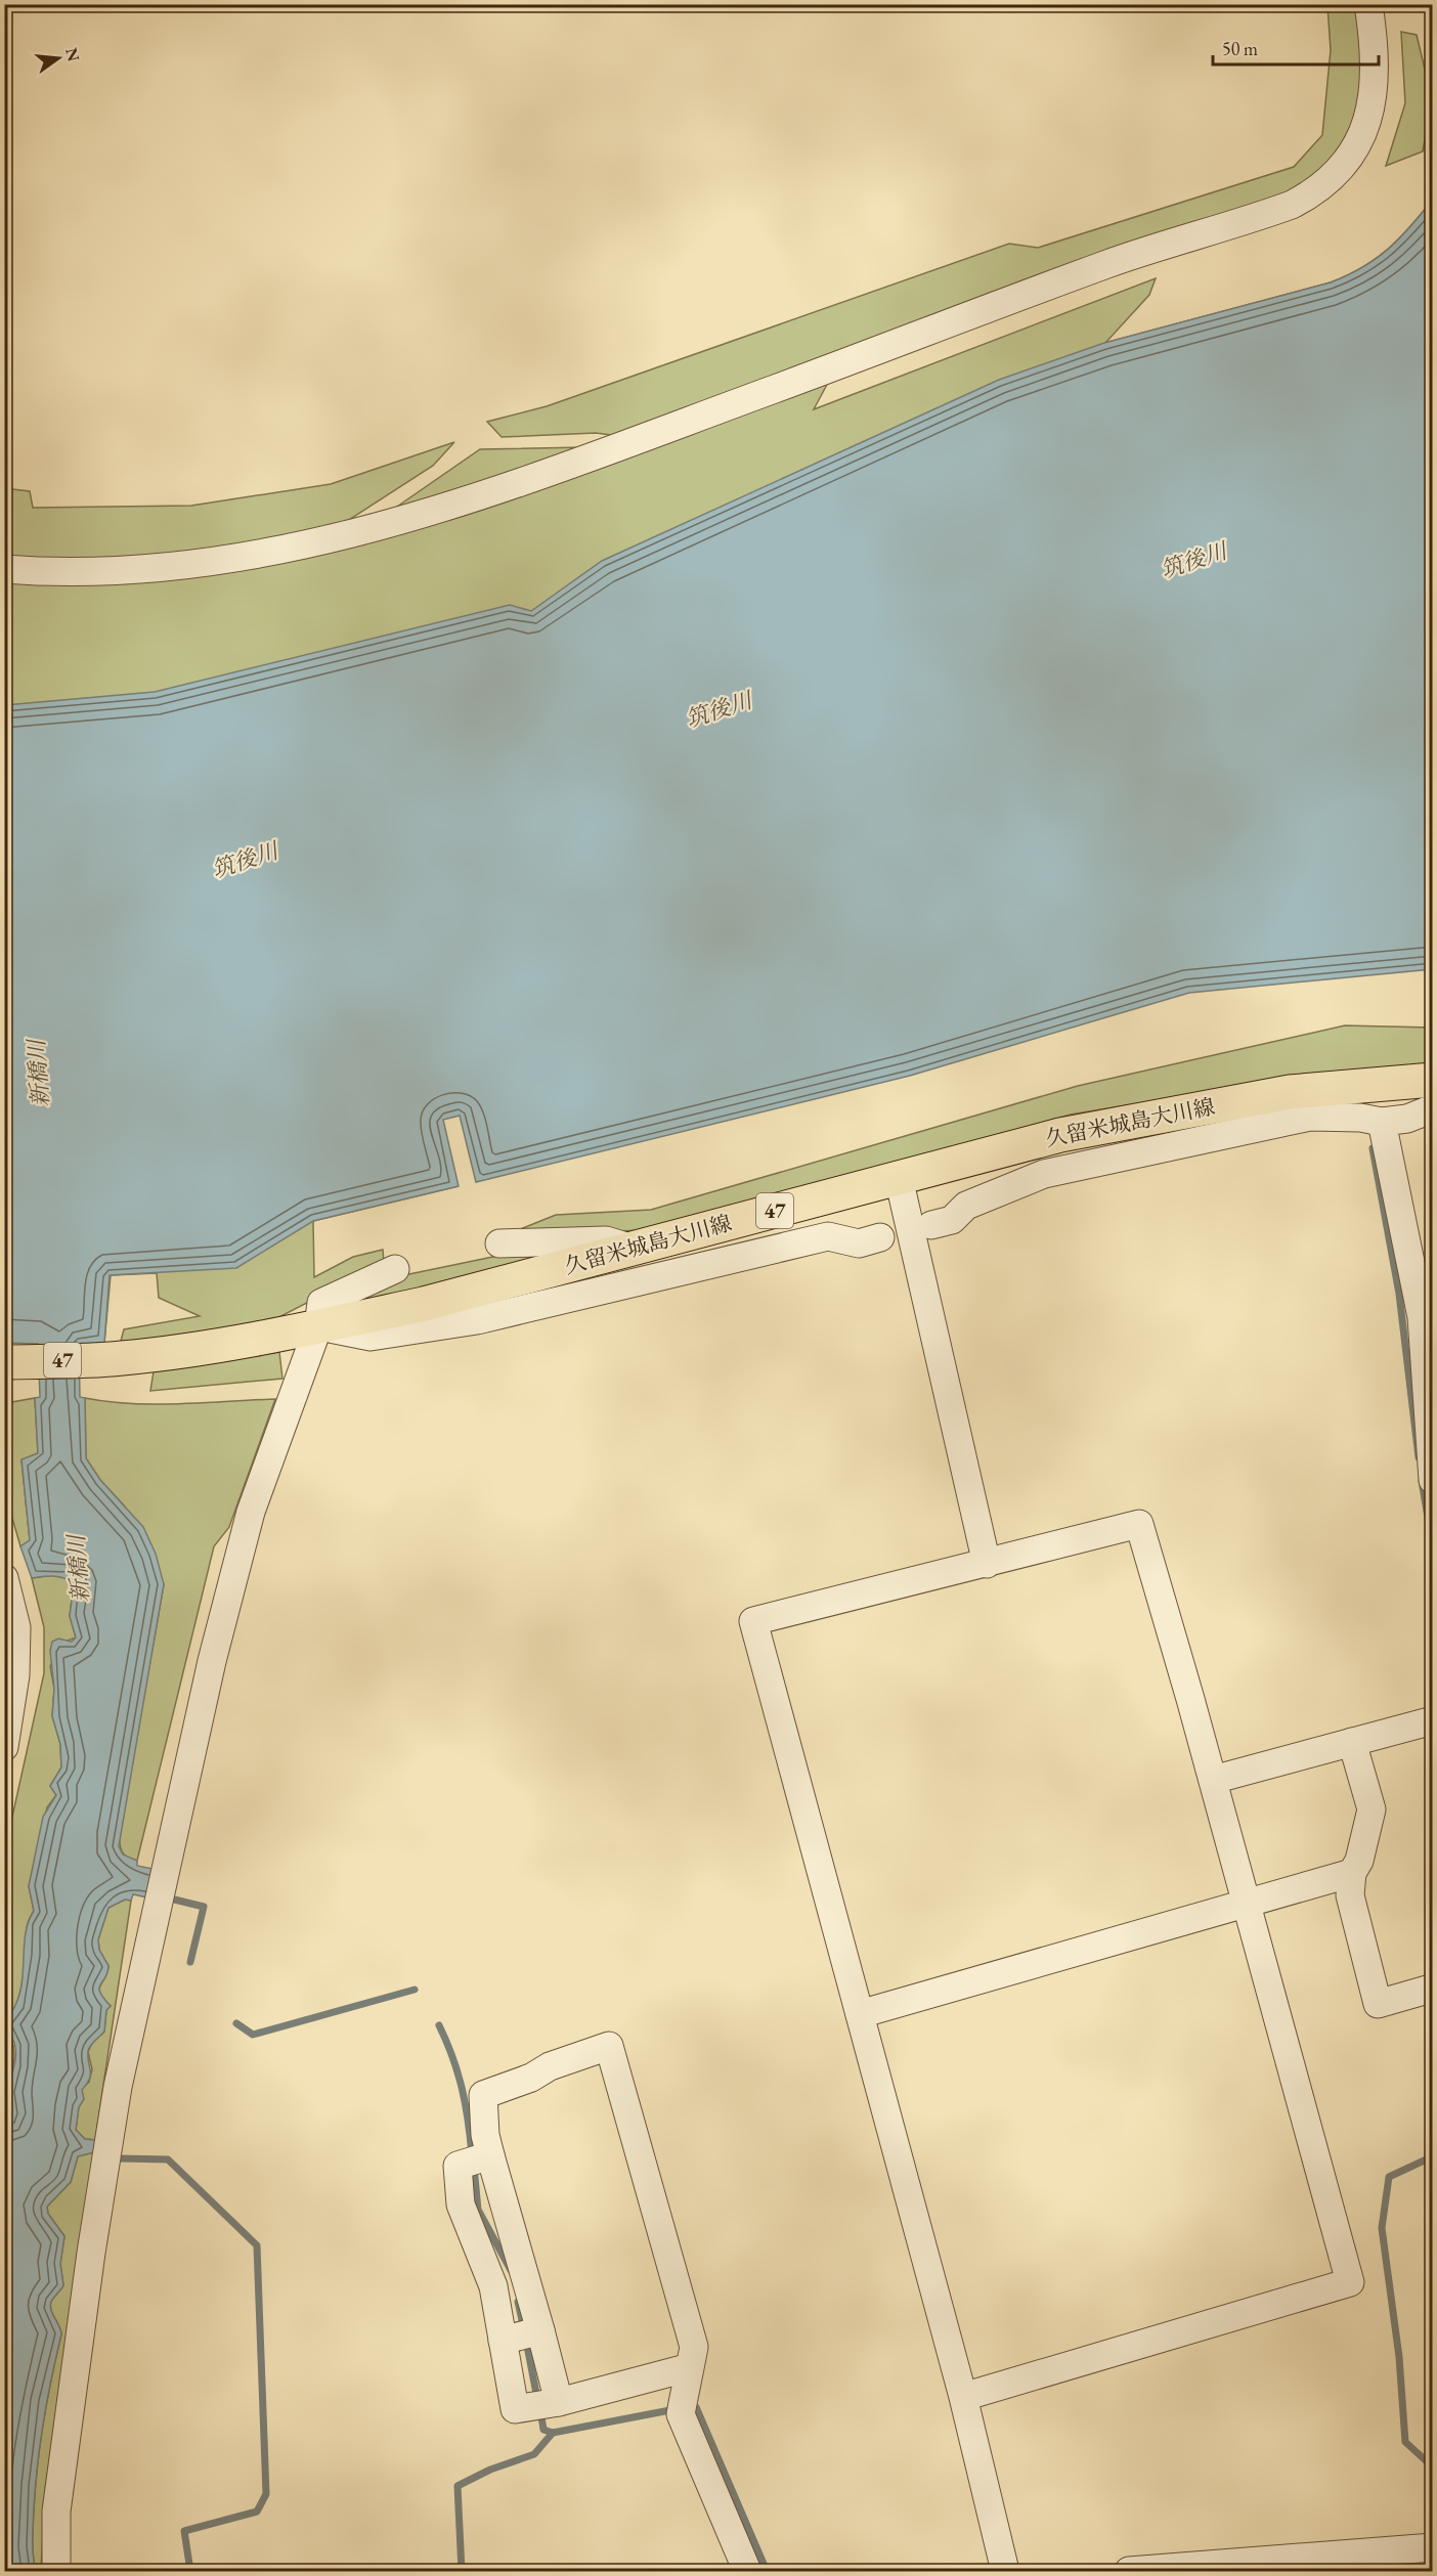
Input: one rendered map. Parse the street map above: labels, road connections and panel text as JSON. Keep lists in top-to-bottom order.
{
  "streets": {
    "main road": ["久留米城島大川線", "47"]
  },
  "water": ["筑後川", "新橋川"],
  "scale_bar": "50 m",
  "north": "right"
}
